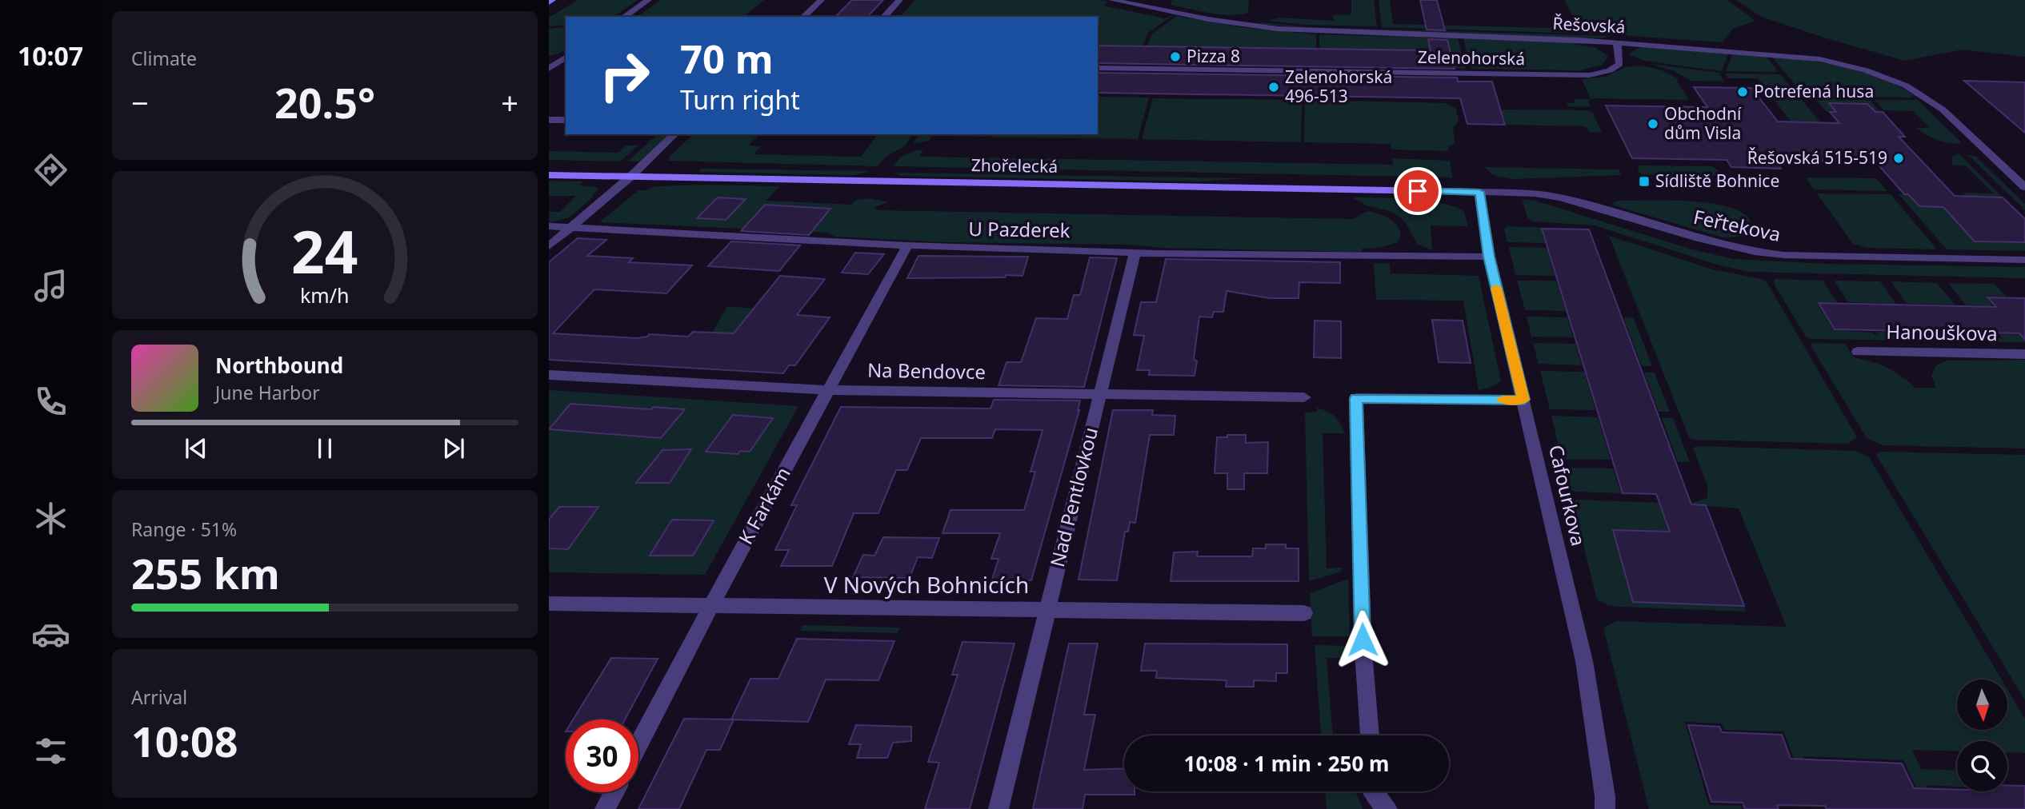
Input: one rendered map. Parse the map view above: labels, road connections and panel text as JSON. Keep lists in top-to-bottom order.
{
  "streets": {
    "street": [
      "Řešovská",
      "Zelenohorská",
      "Zhořelecká",
      "Feřtekova",
      "U Pazderek",
      "Hanouškova",
      "Na Bendovce",
      "Cafourkova",
      "Nad Pentlovkou",
      "K Farkám",
      "V Nových Bohnicích"
    ]
  },
  "crossings": [
    ["Řešovská", "Zelenohorská"],
    ["Zhořelecká", "Feřtekova"],
    ["Zhořelecká", "Cafourkova"],
    ["Feřtekova", "Cafourkova"],
    ["U Pazderek", "Cafourkova"],
    ["U Pazderek", "Nad Pentlovkou"],
    ["U Pazderek", "K Farkám"],
    ["Na Bendovce", "Nad Pentlovkou"],
    ["Na Bendovce", "K Farkám"],
    ["Nad Pentlovkou", "V Nových Bohnicích"],
    ["K Farkám", "V Nových Bohnicích"]
  ],
  "places": {
    "other": [
      "Pizza 8",
      "Zelenohorská 496-513",
      "Potrefená husa",
      "Obchodní dům Visla",
      "Řešovská 515-519"
    ],
    "transit": ["Sídliště Bohnice"]
  },
  "north": "bottom",
  "page": {
    "tabs": "10:07",
    "tile": [
      "Climate",
      ["Range · 51%", "255 km"],
      ["Arrival", "10:08"]
    ],
    "turn": ["70 m", "Turn right"],
    "heat": ["−", "20.5°", "+"],
    "song": ["Northbound", "June Harbor"],
    "limit": "30",
    "trip": "10:08 · 1 min · 250 m",
    "gauge": ["24", "km/h"]
  }
}
